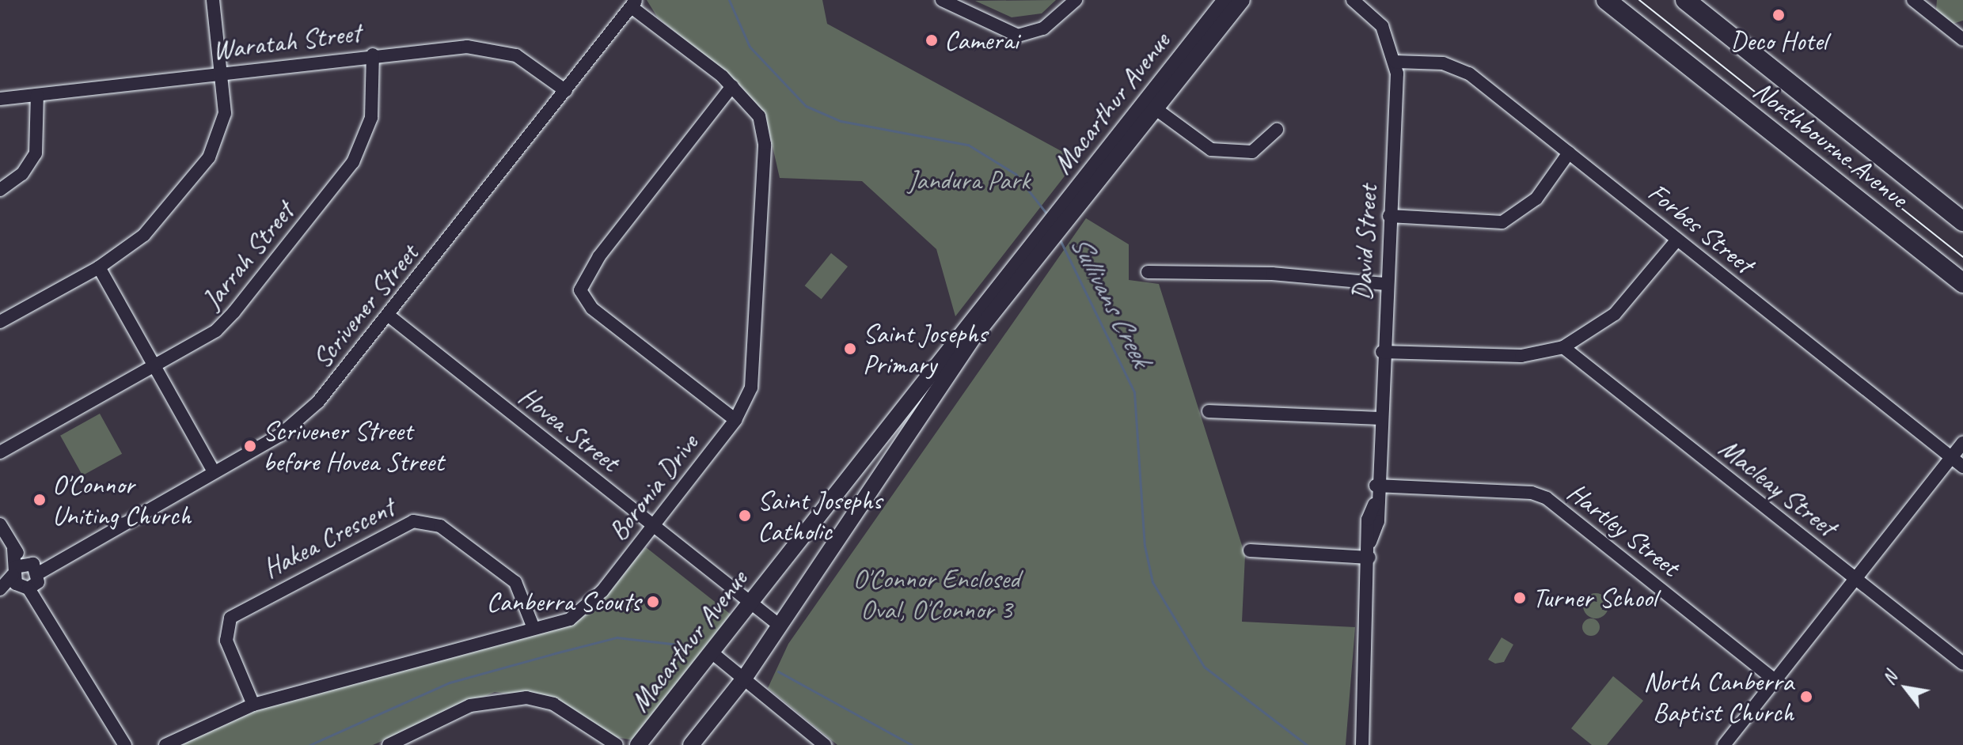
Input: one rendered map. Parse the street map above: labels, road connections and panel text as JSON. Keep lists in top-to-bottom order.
{
  "streets": {
    "highway": ["Northbourne Avenue"],
    "main road": ["Macarthur Avenue"],
    "street": [
      "Waratah Street",
      "Forbes Street",
      "David Street",
      "Jarrah Street",
      "Scrivener Street",
      "Hovea Street",
      "Boronia Drive",
      "Macleay Street",
      "Hartley Street",
      "Hakea Crescent"
    ]
  },
  "crossings": [
    ["Waratah Street", "Jarrah Street"],
    ["Waratah Street", "Scrivener Street"],
    ["Macarthur Avenue", "Hovea Street"],
    ["Forbes Street", "David Street"],
    ["David Street", "Hartley Street"],
    ["Scrivener Street", "Hovea Street"],
    ["Scrivener Street", "Boronia Drive"],
    ["Hovea Street", "Boronia Drive"],
    ["Boronia Drive", "Hakea Crescent"]
  ],
  "water": ["Sullivans Creek"],
  "parks": ["Jandura Park", "O'Connor Enclosed Oval, O'Connor 3"],
  "places": [
    "Deco Hotel",
    "Camerai",
    "Saint Josephs Primary",
    "Scrivener Street before Hovea Street",
    "O'Connor Uniting Church",
    "Saint Josephs Catholic",
    "Turner School",
    "Canberra Scouts",
    "North Canberra Baptist Church"
  ],
  "north": "top left"
}
